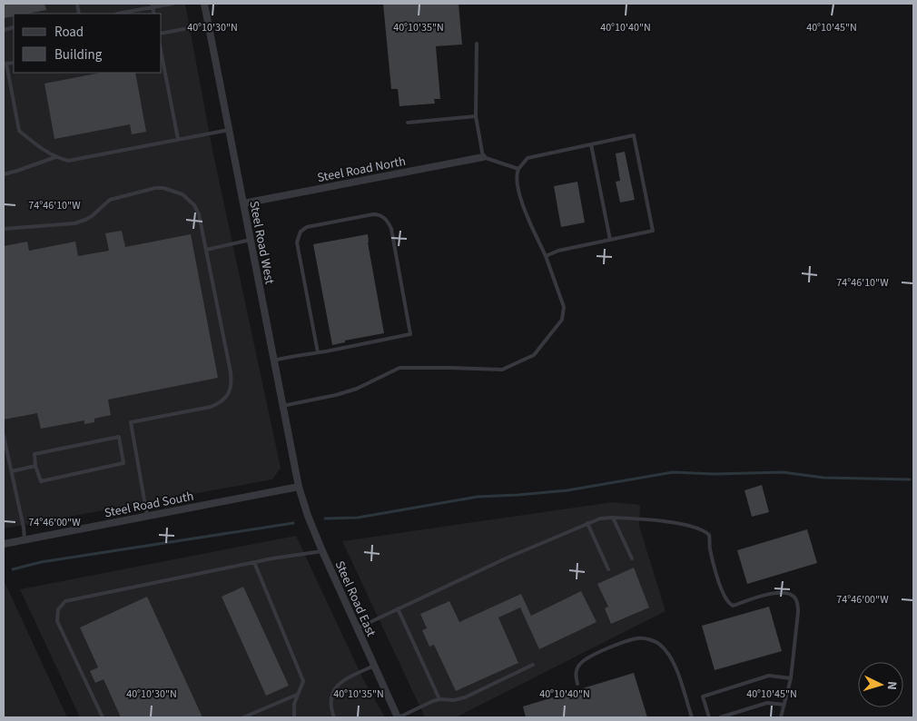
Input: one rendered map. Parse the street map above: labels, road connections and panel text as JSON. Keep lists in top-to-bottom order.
{
  "streets": {
    "street": [
      "Steel Road North",
      "Steel Road West",
      "Steel Road South",
      "Steel Road East"
    ]
  },
  "crossings": [
    ["Steel Road North", "Steel Road West"],
    ["Steel Road West", "Steel Road South"],
    ["Steel Road West", "Steel Road East"],
    ["Steel Road South", "Steel Road East"]
  ],
  "legend": ["Road", "Building"],
  "north": "right",
  "coordinates": [
    "40°10'30\"N",
    "40°10'35\"N",
    "40°10'40\"N",
    "40°10'45\"N",
    "74°46'10\"W",
    "74°46'00\"W"
  ]
}
